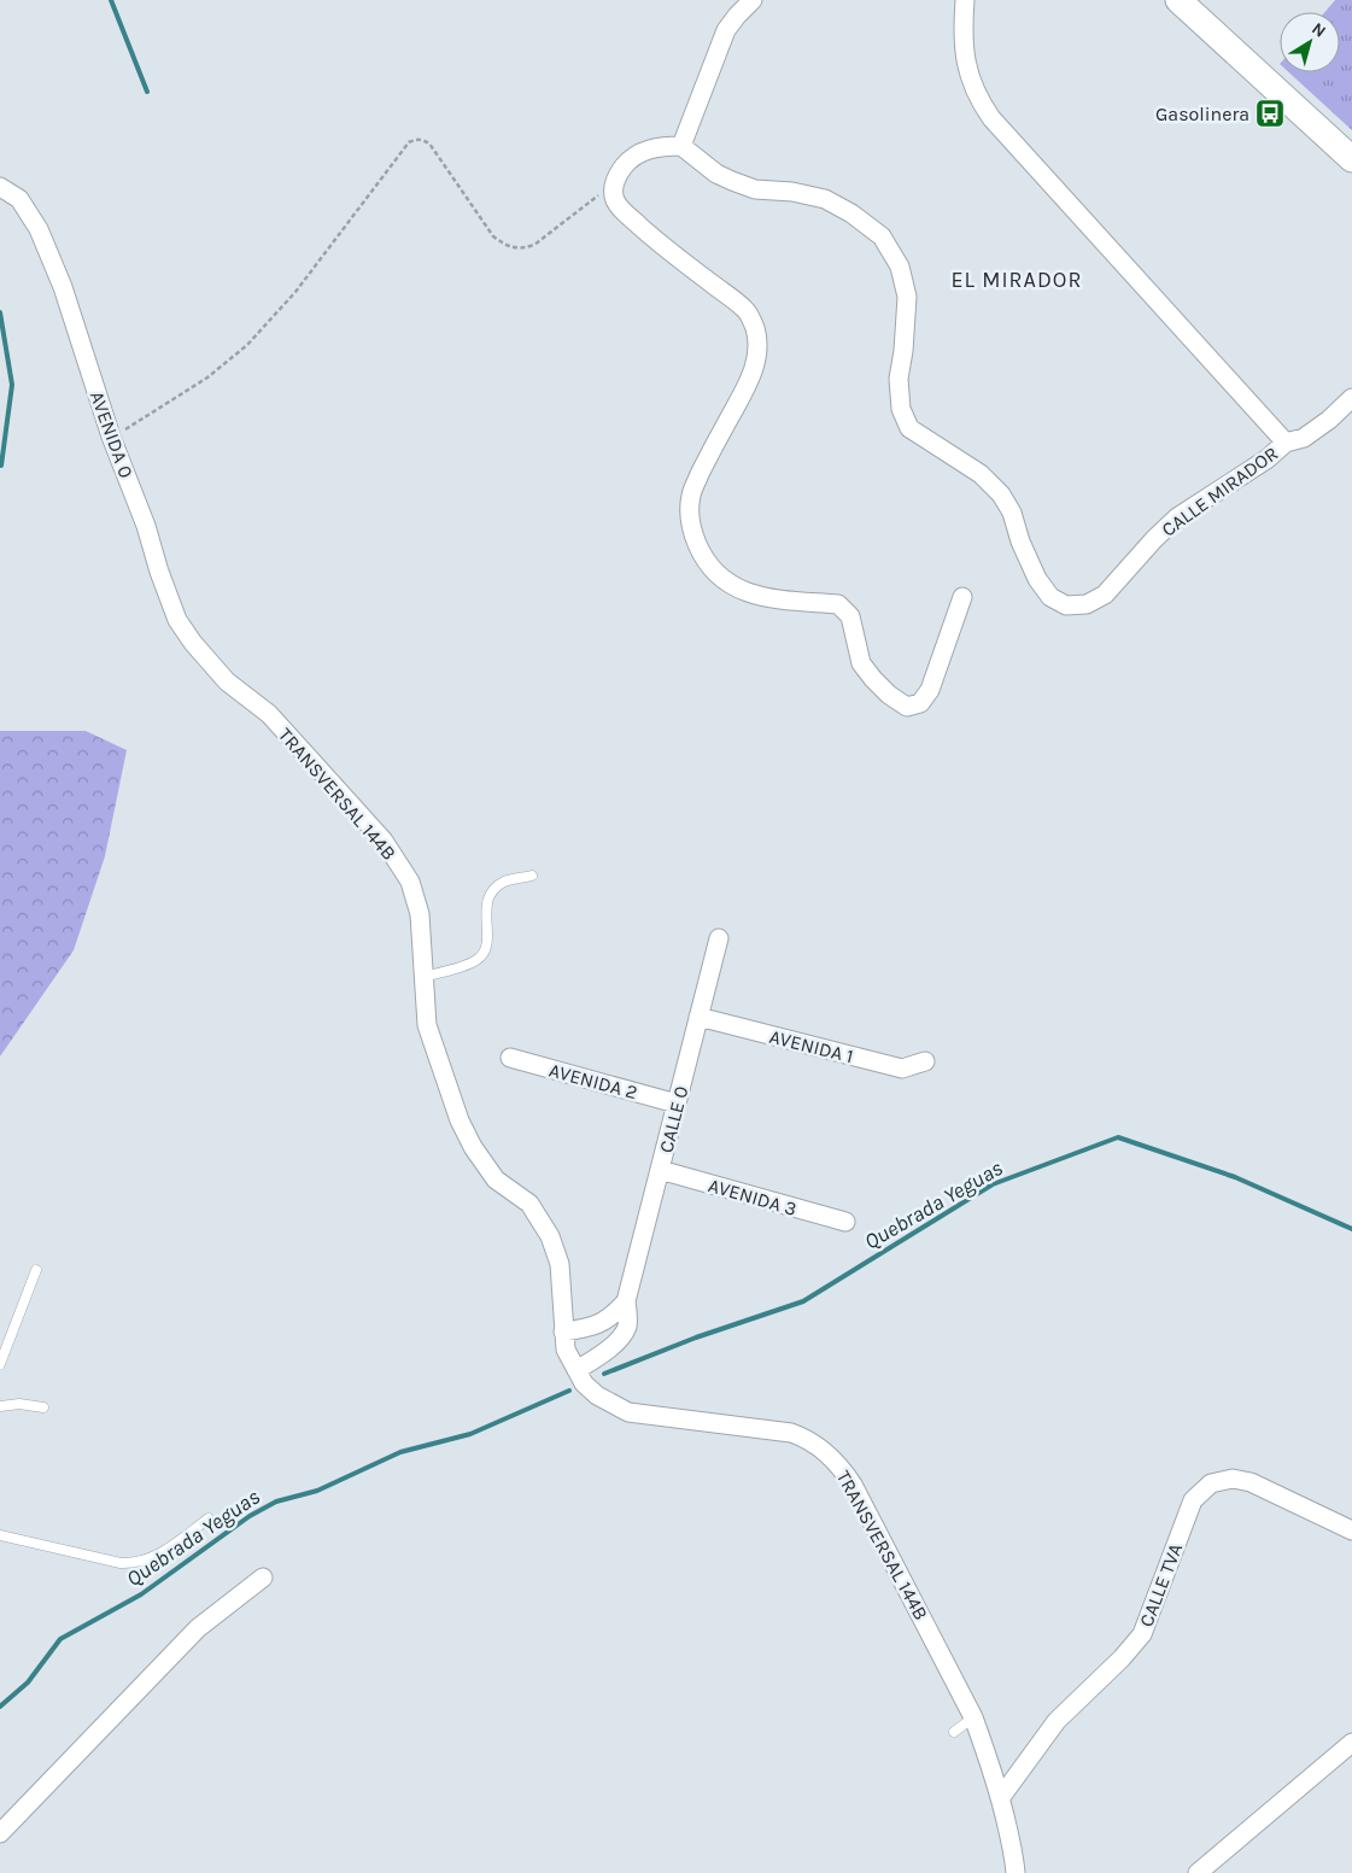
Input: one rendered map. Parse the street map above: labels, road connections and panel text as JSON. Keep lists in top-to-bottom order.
{
  "streets": {
    "street": [
      "AVENIDA 0",
      "CALLE MIRADOR",
      "TRANSVERSAL 144B",
      "AVENIDA 1",
      "AVENIDA 2",
      "CALLE 0",
      "AVENIDA 3",
      "CALLE TVA"
    ]
  },
  "crossings": [
    ["AVENIDA 0", "TRANSVERSAL 144B"],
    ["TRANSVERSAL 144B", "CALLE 0"],
    ["TRANSVERSAL 144B", "CALLE TVA"],
    ["AVENIDA 1", "CALLE 0"],
    ["AVENIDA 2", "CALLE 0"],
    ["CALLE 0", "AVENIDA 3"]
  ],
  "districts": ["EL MIRADOR"],
  "water": ["Quebrada Yeguas"],
  "places": {
    "bus stop": ["Gasolinera"]
  },
  "north": "top right"
}
